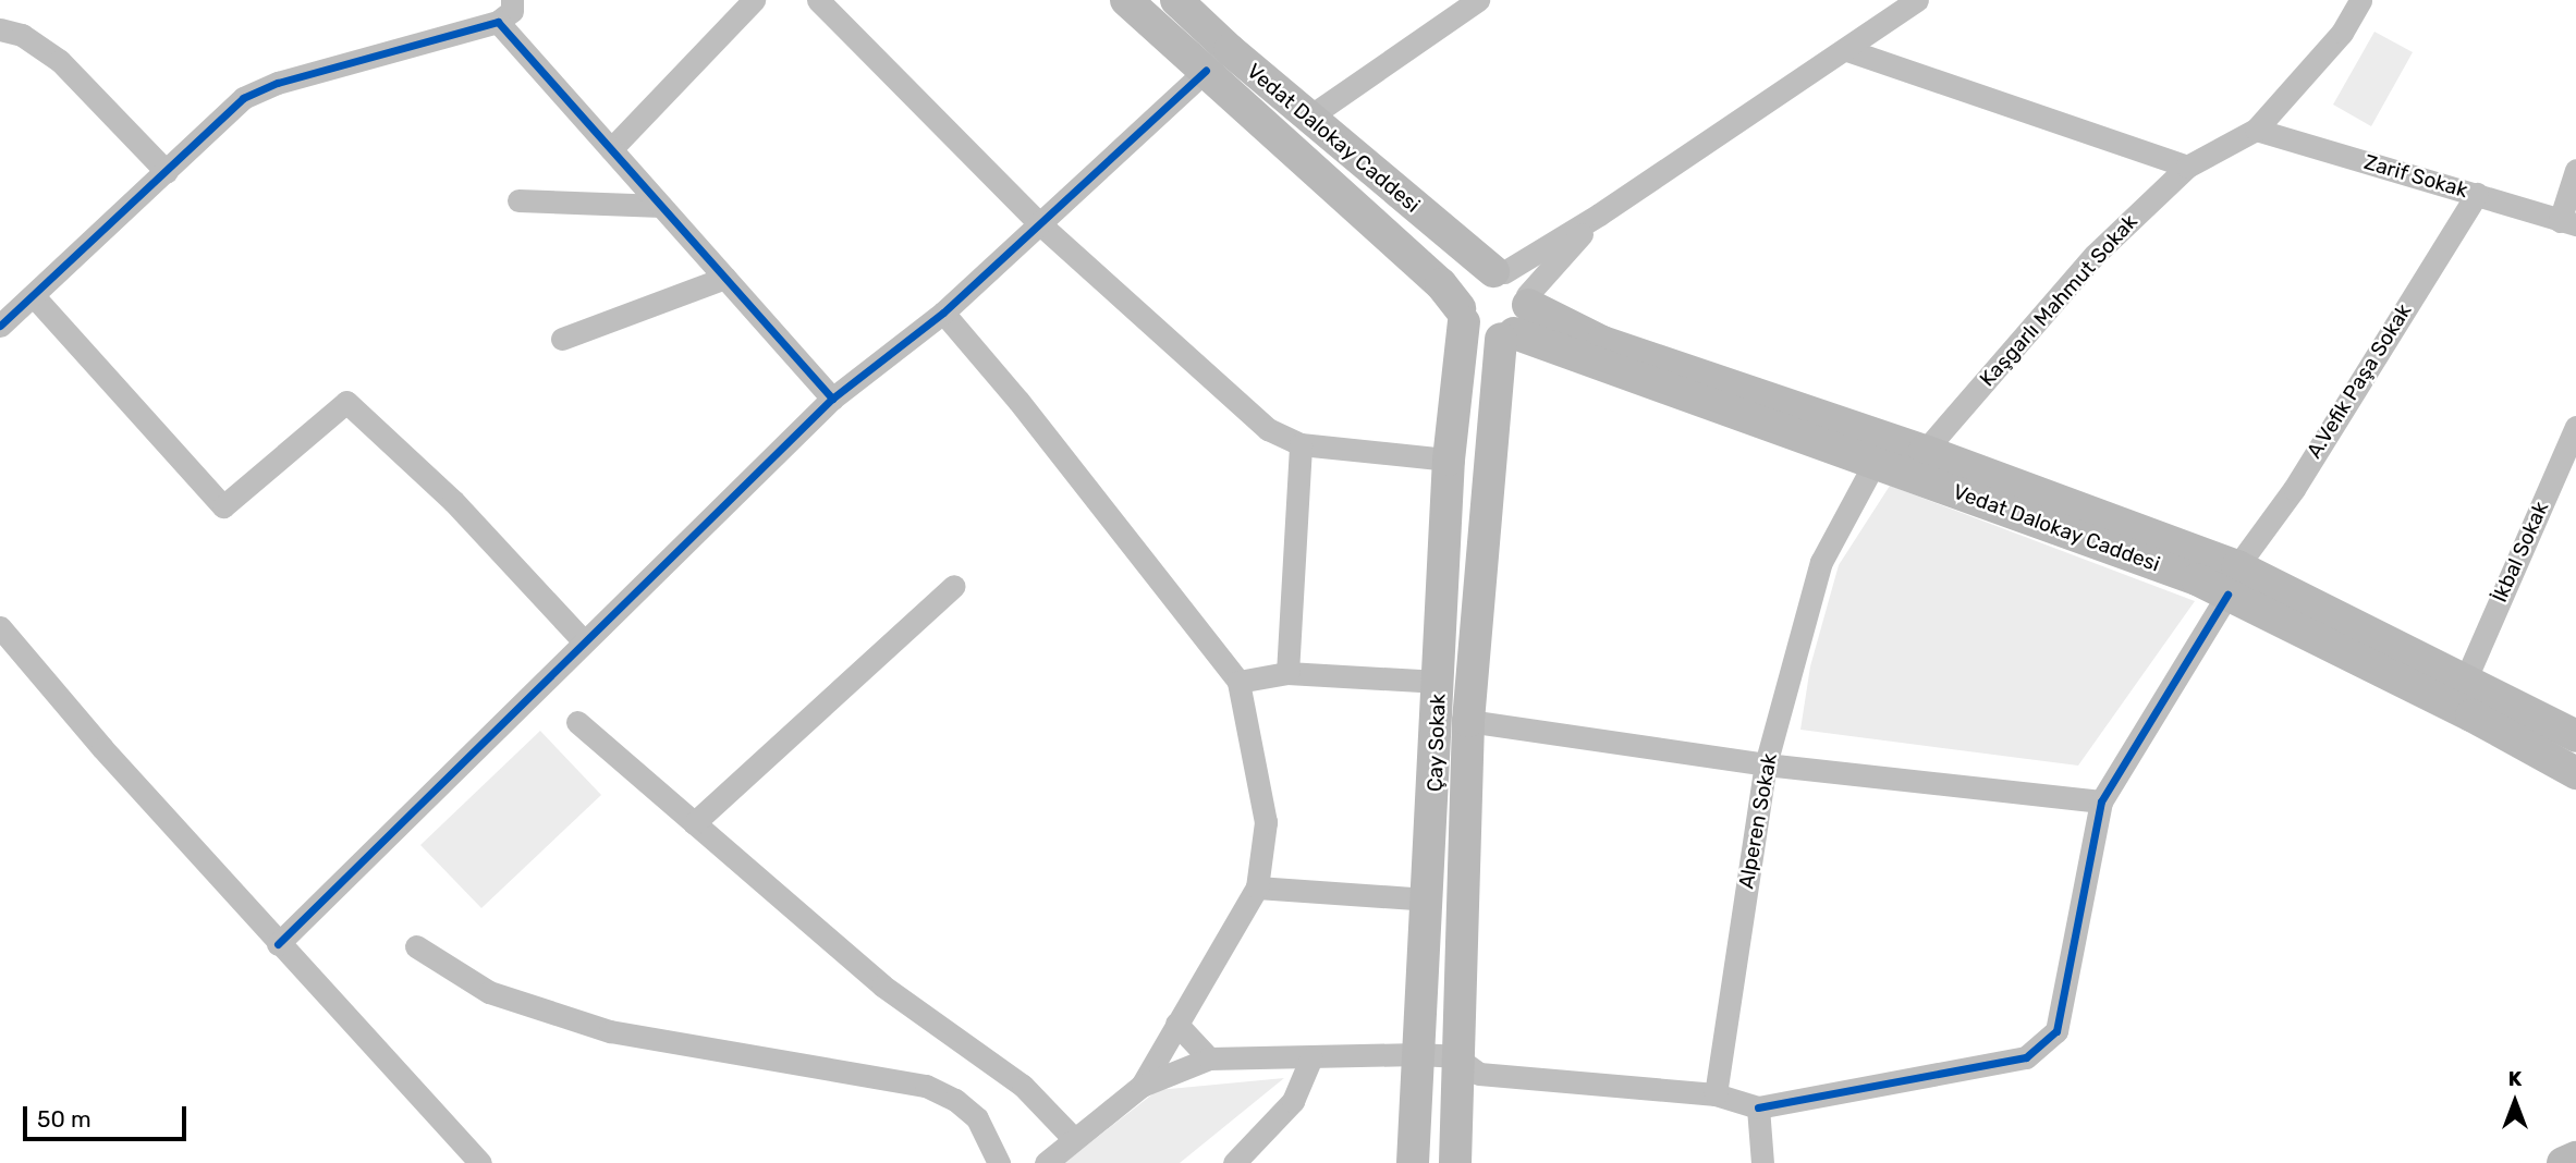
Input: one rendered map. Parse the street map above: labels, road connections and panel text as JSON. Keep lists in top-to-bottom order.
{
  "streets": {
    "main road": ["Vedat Dalokay Caddesi", "Çay Sokak"],
    "street": [
      "Zarif Sokak",
      "Kaşgarlı Mahmut Sokak",
      "A.Vefik Paşa Sokak",
      "İkbal Sokak",
      "Alperen Sokak"
    ]
  },
  "crossings": [
    ["Vedat Dalokay Caddesi", "Kaşgarlı Mahmut Sokak"],
    ["Vedat Dalokay Caddesi", "A.Vefik Paşa Sokak"],
    ["Vedat Dalokay Caddesi", "İkbal Sokak"],
    ["Vedat Dalokay Caddesi", "Çay Sokak"],
    ["Vedat Dalokay Caddesi", "Alperen Sokak"],
    ["Zarif Sokak", "Kaşgarlı Mahmut Sokak"],
    ["Zarif Sokak", "A.Vefik Paşa Sokak"]
  ],
  "scale_bar": "50 m",
  "north": "top"
}
